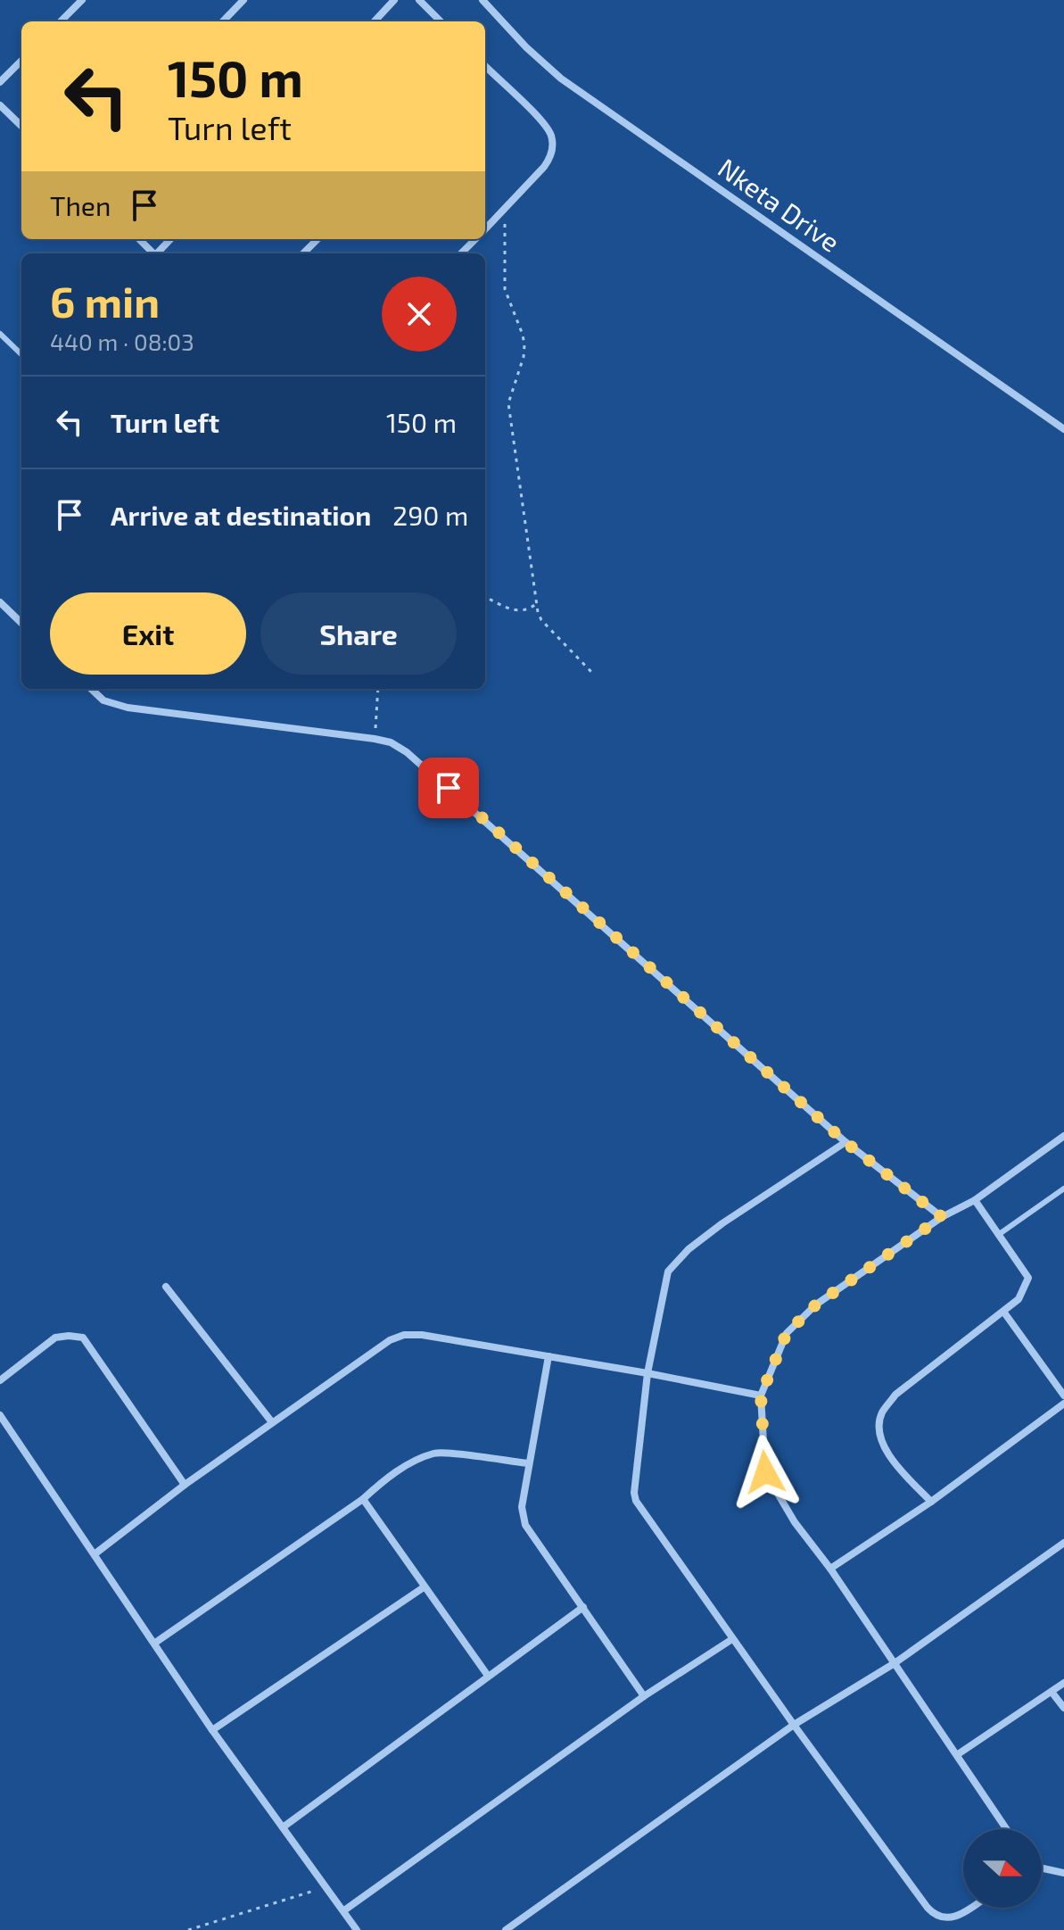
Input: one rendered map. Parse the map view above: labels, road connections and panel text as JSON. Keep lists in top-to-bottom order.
{
  "streets": {
    "street": ["Nketa Drive"]
  },
  "north": "right",
  "page": {
    "turn": ["150 m", "Turn left"],
    "then": "Then",
    "heading": ["6 min", "440 m · 08:03"],
    "list": [
      {
        "name": "Turn left",
        "value": "150 m"
      },
      {
        "name": "Arrive at destination",
        "value": "290 m"
      }
    ],
    "buttons": ["Exit", "Share"]
  }
}
